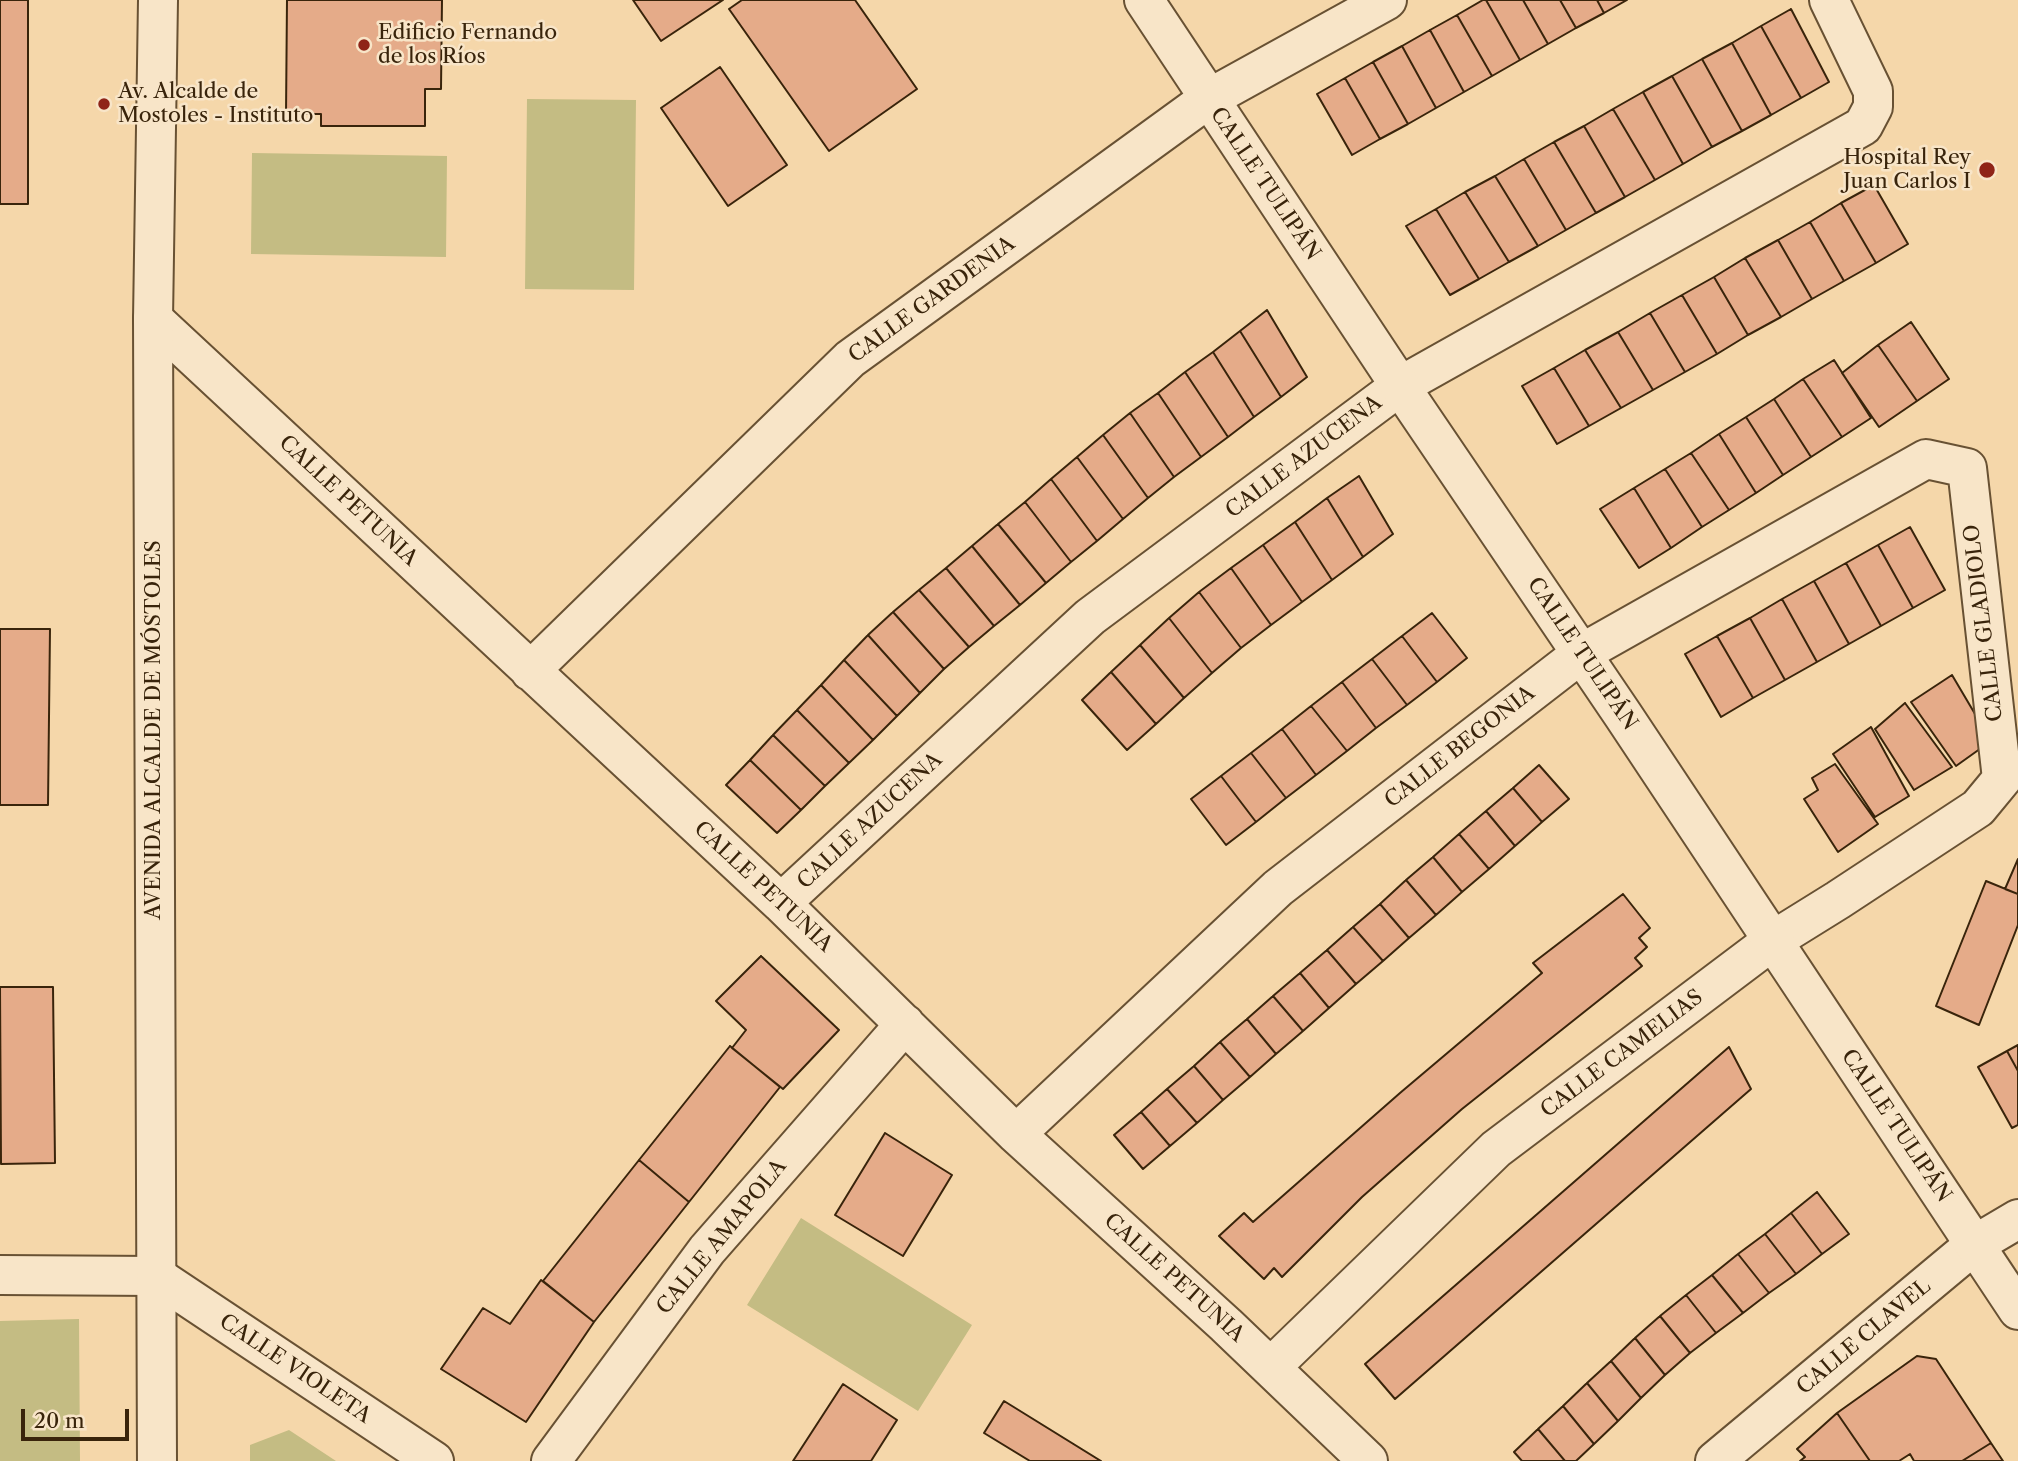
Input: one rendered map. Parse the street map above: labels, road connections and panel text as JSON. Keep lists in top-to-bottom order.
{
  "streets": {
    "street": [
      "CALLE TULIPÁN",
      "CALLE GARDENIA",
      "CALLE AZUCENA",
      "CALLE PETUNIA",
      "CALLE GLADIOLO",
      "AVENIDA ALCALDE DE MÓSTOLES",
      "CALLE BEGONIA",
      "CALLE CAMELIAS",
      "CALLE AMAPOLA",
      "CALLE CLAVEL",
      "CALLE VIOLETA"
    ]
  },
  "crossings": [
    ["CALLE TULIPÁN", "CALLE GARDENIA"],
    ["CALLE TULIPÁN", "CALLE AZUCENA"],
    ["CALLE TULIPÁN", "CALLE BEGONIA"],
    ["CALLE TULIPÁN", "CALLE CAMELIAS"],
    ["CALLE TULIPÁN", "CALLE CLAVEL"],
    ["CALLE GARDENIA", "CALLE PETUNIA"],
    ["CALLE AZUCENA", "CALLE PETUNIA"],
    ["CALLE PETUNIA", "AVENIDA ALCALDE DE MÓSTOLES"],
    ["CALLE PETUNIA", "CALLE BEGONIA"],
    ["CALLE PETUNIA", "CALLE CAMELIAS"],
    ["CALLE PETUNIA", "CALLE AMAPOLA"],
    ["CALLE GLADIOLO", "CALLE BEGONIA"],
    ["CALLE GLADIOLO", "CALLE CAMELIAS"],
    ["AVENIDA ALCALDE DE MÓSTOLES", "CALLE VIOLETA"]
  ],
  "places": ["Edificio Fernando de los Ríos", "Av. Alcalde de Mostoles - Instituto", "Hospital Rey Juan Carlos I"],
  "scale_bar": "20 m"
}
